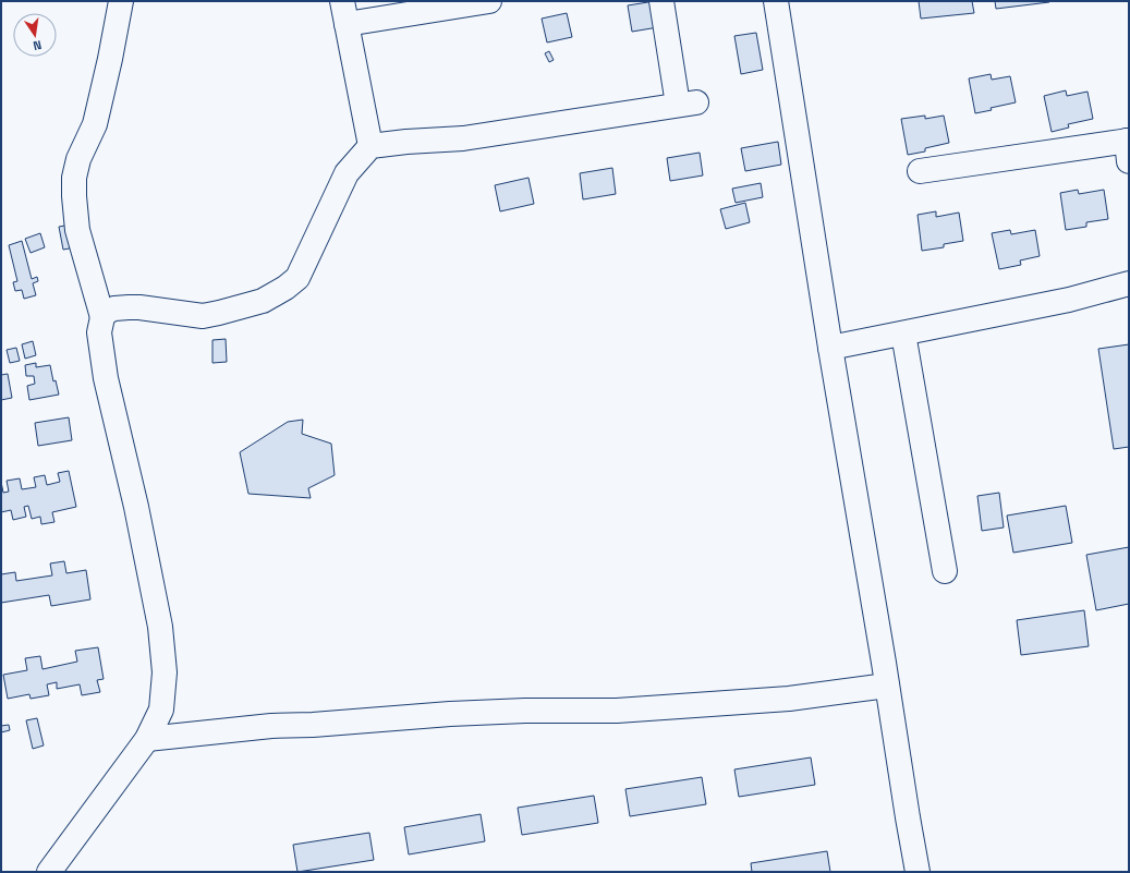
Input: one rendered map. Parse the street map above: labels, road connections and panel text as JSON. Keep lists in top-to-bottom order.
{
  "north": "bottom"
}
